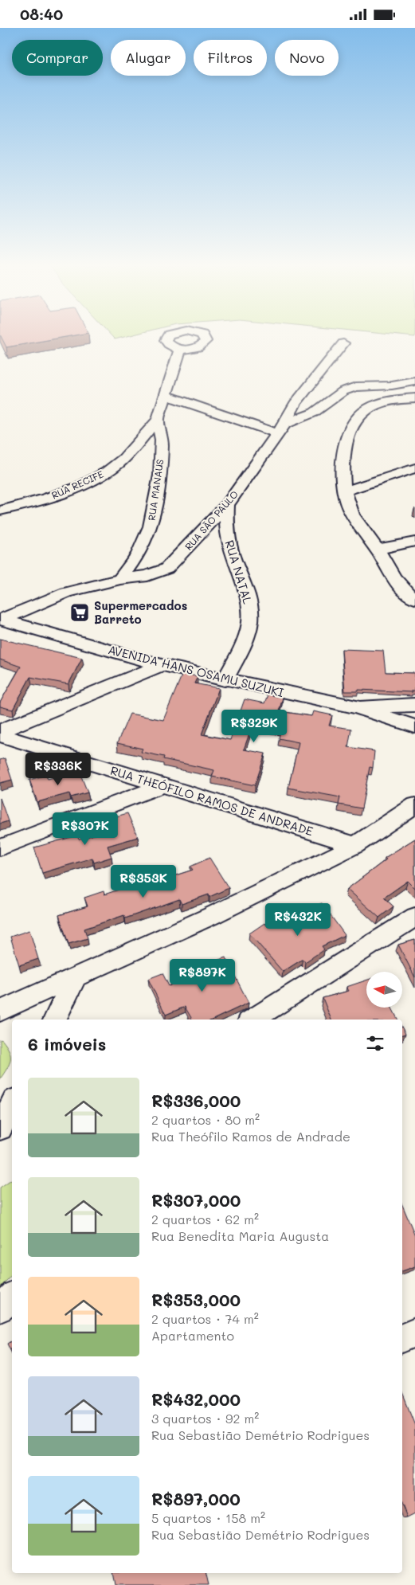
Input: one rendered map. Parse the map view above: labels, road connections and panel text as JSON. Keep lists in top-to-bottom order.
{
  "streets": {
    "street": [
      "RUA RECIFE",
      "RUA MANAUS",
      "RUA SÃO PAULO",
      "RUA NATAL",
      "AVENIDA HANS OSAMU SUZUKI",
      "RUA THEÓFILO RAMOS DE ANDRADE"
    ]
  },
  "crossings": [
    ["RUA RECIFE", "RUA MANAUS"],
    ["RUA MANAUS", "RUA SÃO PAULO"],
    ["RUA SÃO PAULO", "RUA NATAL"],
    ["RUA SÃO PAULO", "AVENIDA HANS OSAMU SUZUKI"],
    ["RUA NATAL", "AVENIDA HANS OSAMU SUZUKI"]
  ],
  "places": {
    "supermarket": ["Supermercados Barreto"]
  },
  "north": "left",
  "page": {
    "status": "08:40",
    "chip": [
      "Comprar",
      "Alugar",
      "Filtros",
      "Novo"
    ],
    "price": [
      "R$329K",
      "R$336K",
      "R$307K",
      "R$353K",
      "R$432K",
      "R$897K"
    ],
    "heading": "6 imóveis",
    "list": [
      {
        "name": "R$336,000",
        "note": "2 quartos · 80 m² · Rua Theófilo Ramos de Andrade"
      },
      {
        "name": "R$307,000",
        "note": "2 quartos · 62 m² · Rua Benedita Maria Augusta"
      },
      {
        "name": "R$353,000",
        "note": "2 quartos · 74 m² · Apartamento"
      },
      {
        "name": "R$432,000",
        "note": "3 quartos · 92 m² · Rua Sebastião Demétrio Rodrigues"
      },
      {
        "name": "R$897,000",
        "note": "5 quartos · 158 m² · Rua Sebastião Demétrio Rodrigues"
      }
    ]
  }
}
